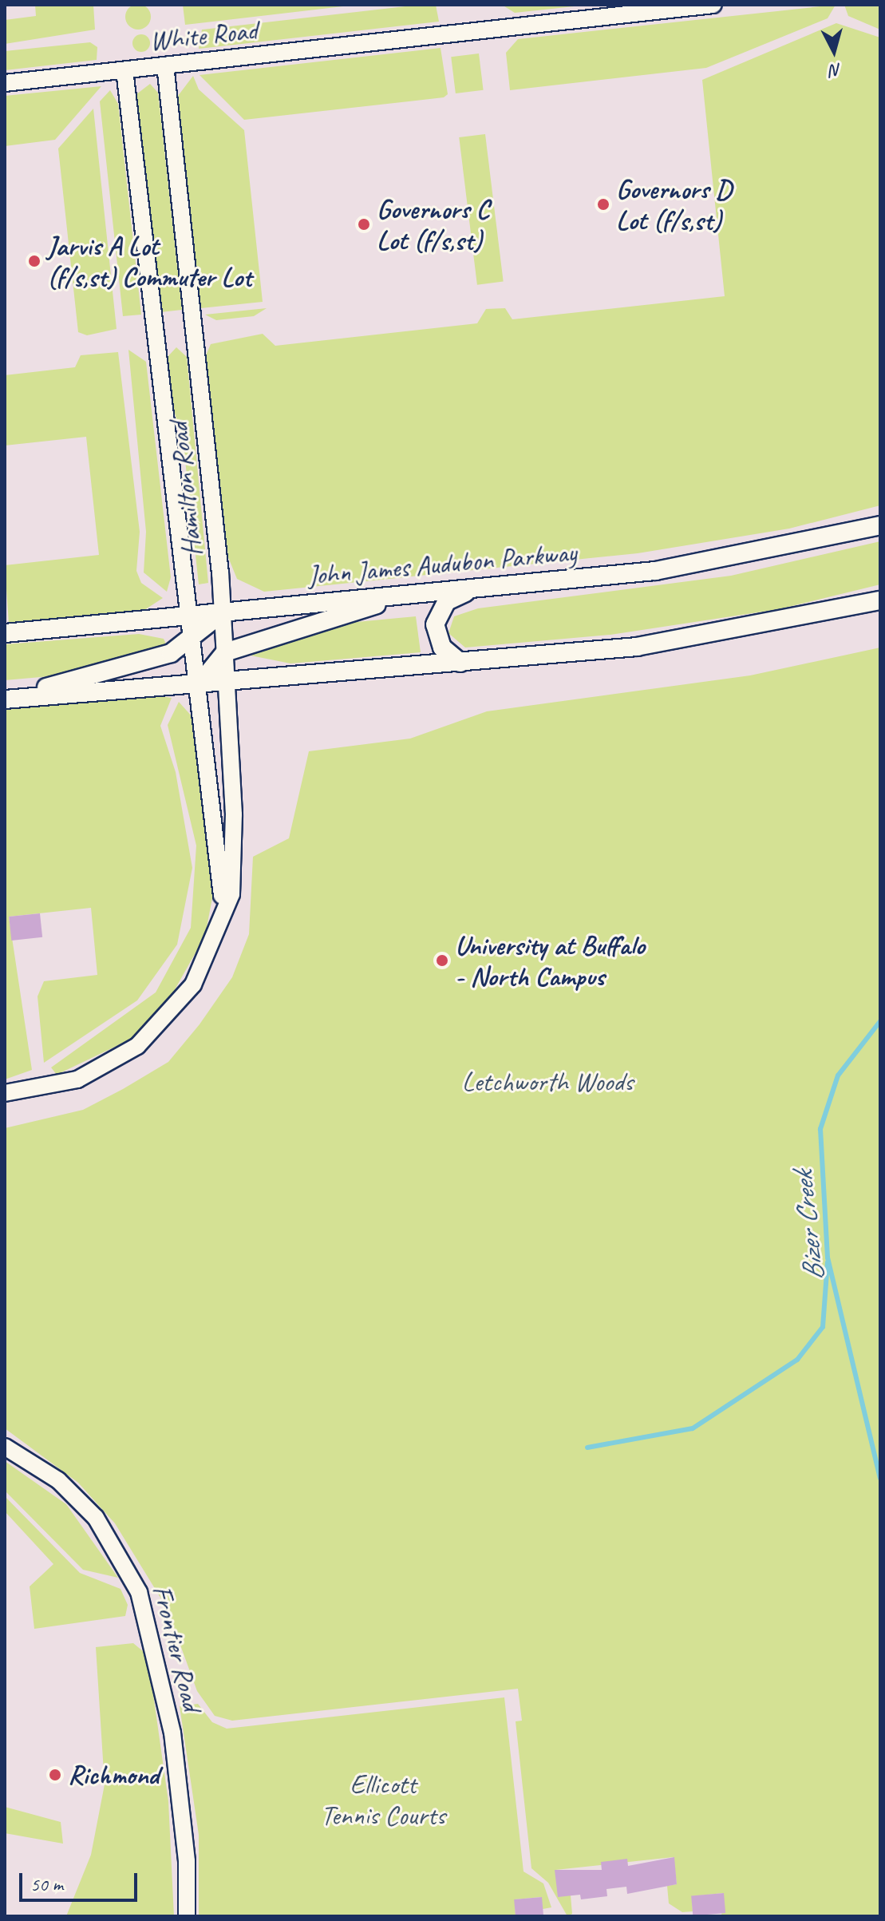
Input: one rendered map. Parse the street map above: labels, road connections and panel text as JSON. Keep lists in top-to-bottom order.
{
  "streets": {
    "main road": ["John James Audubon Parkway"],
    "street": ["White Road", "Hamilton Road", "Frontier Road"]
  },
  "crossings": [
    ["White Road", "Hamilton Road"],
    ["Hamilton Road", "John James Audubon Parkway"]
  ],
  "water": ["Bizer Creek"],
  "parks": ["Letchworth Woods", "Ellicott Tennis Courts"],
  "places": [
    "Governors D Lot (f/s,st)",
    "Governors C Lot (f/s,st)",
    "Jarvis A Lot (f/s,st) Commuter Lot",
    "University at Buffalo - North Campus",
    "Richmond"
  ],
  "scale_bar": "50 m",
  "north": "bottom"
}
